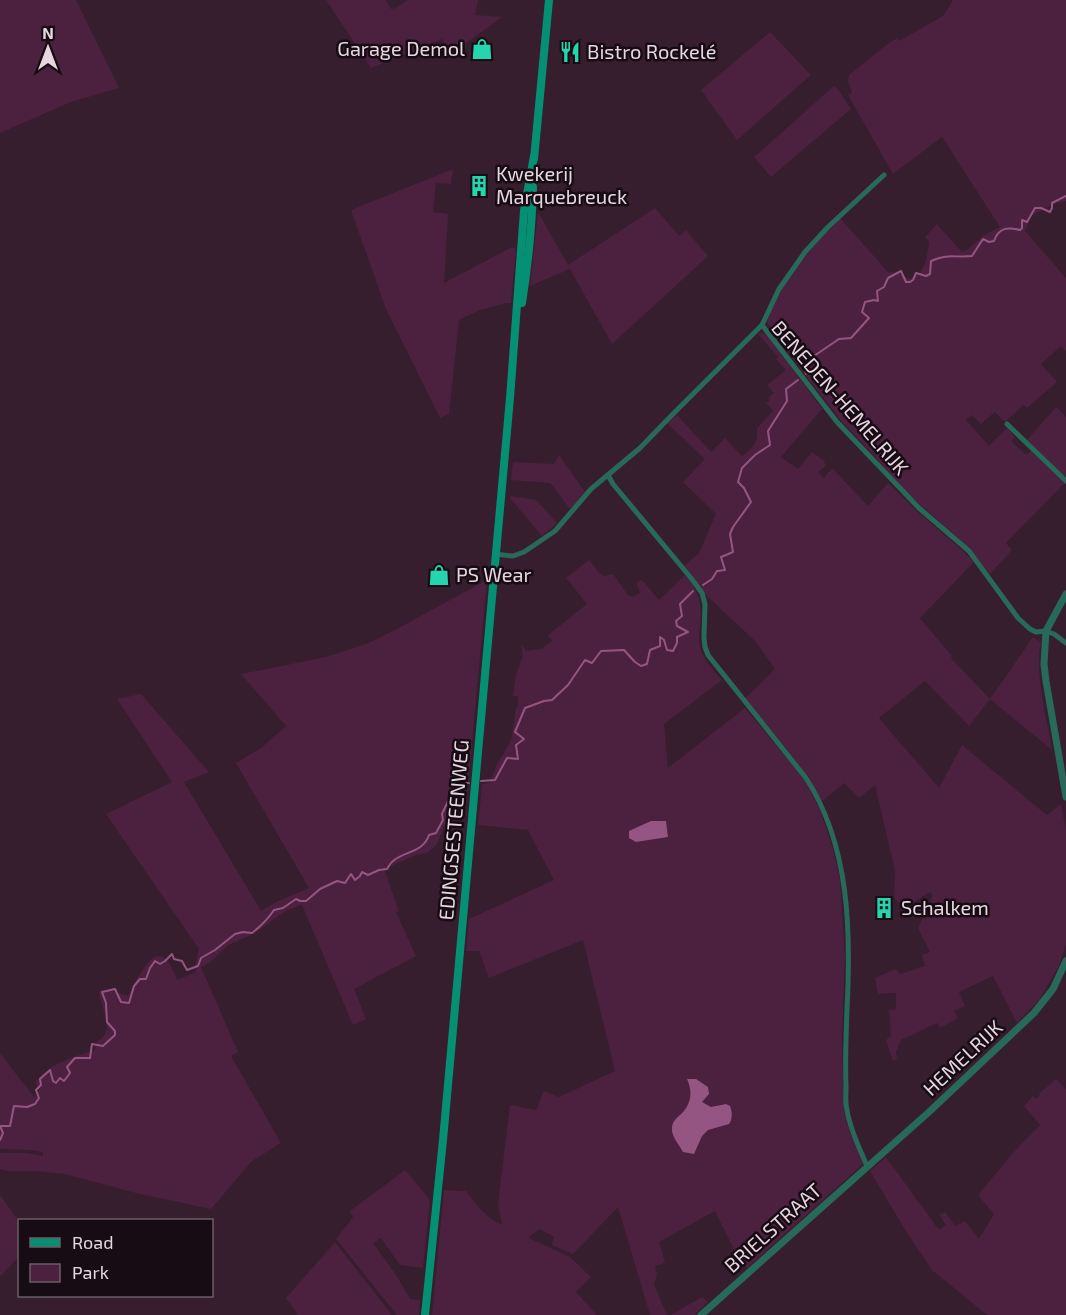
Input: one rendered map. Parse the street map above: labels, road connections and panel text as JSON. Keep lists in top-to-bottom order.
{
  "streets": {
    "main road": ["EDINGSESTEENWEG"],
    "street": ["BENEDEN-HEMELRIJK", "HEMELRIJK", "BRIELSTRAAT"]
  },
  "crossings": [
    ["BENEDEN-HEMELRIJK", "EDINGSESTEENWEG"],
    ["HEMELRIJK", "BRIELSTRAAT"]
  ],
  "places": {
    "shop": ["Garage Demol", "PS Wear"],
    "restaurant": ["Bistro Rockelé"],
    "building": ["Kwekerij Marquebreuck", "Schalkem"]
  },
  "legend": ["Road", "Park"],
  "north": "top"
}
